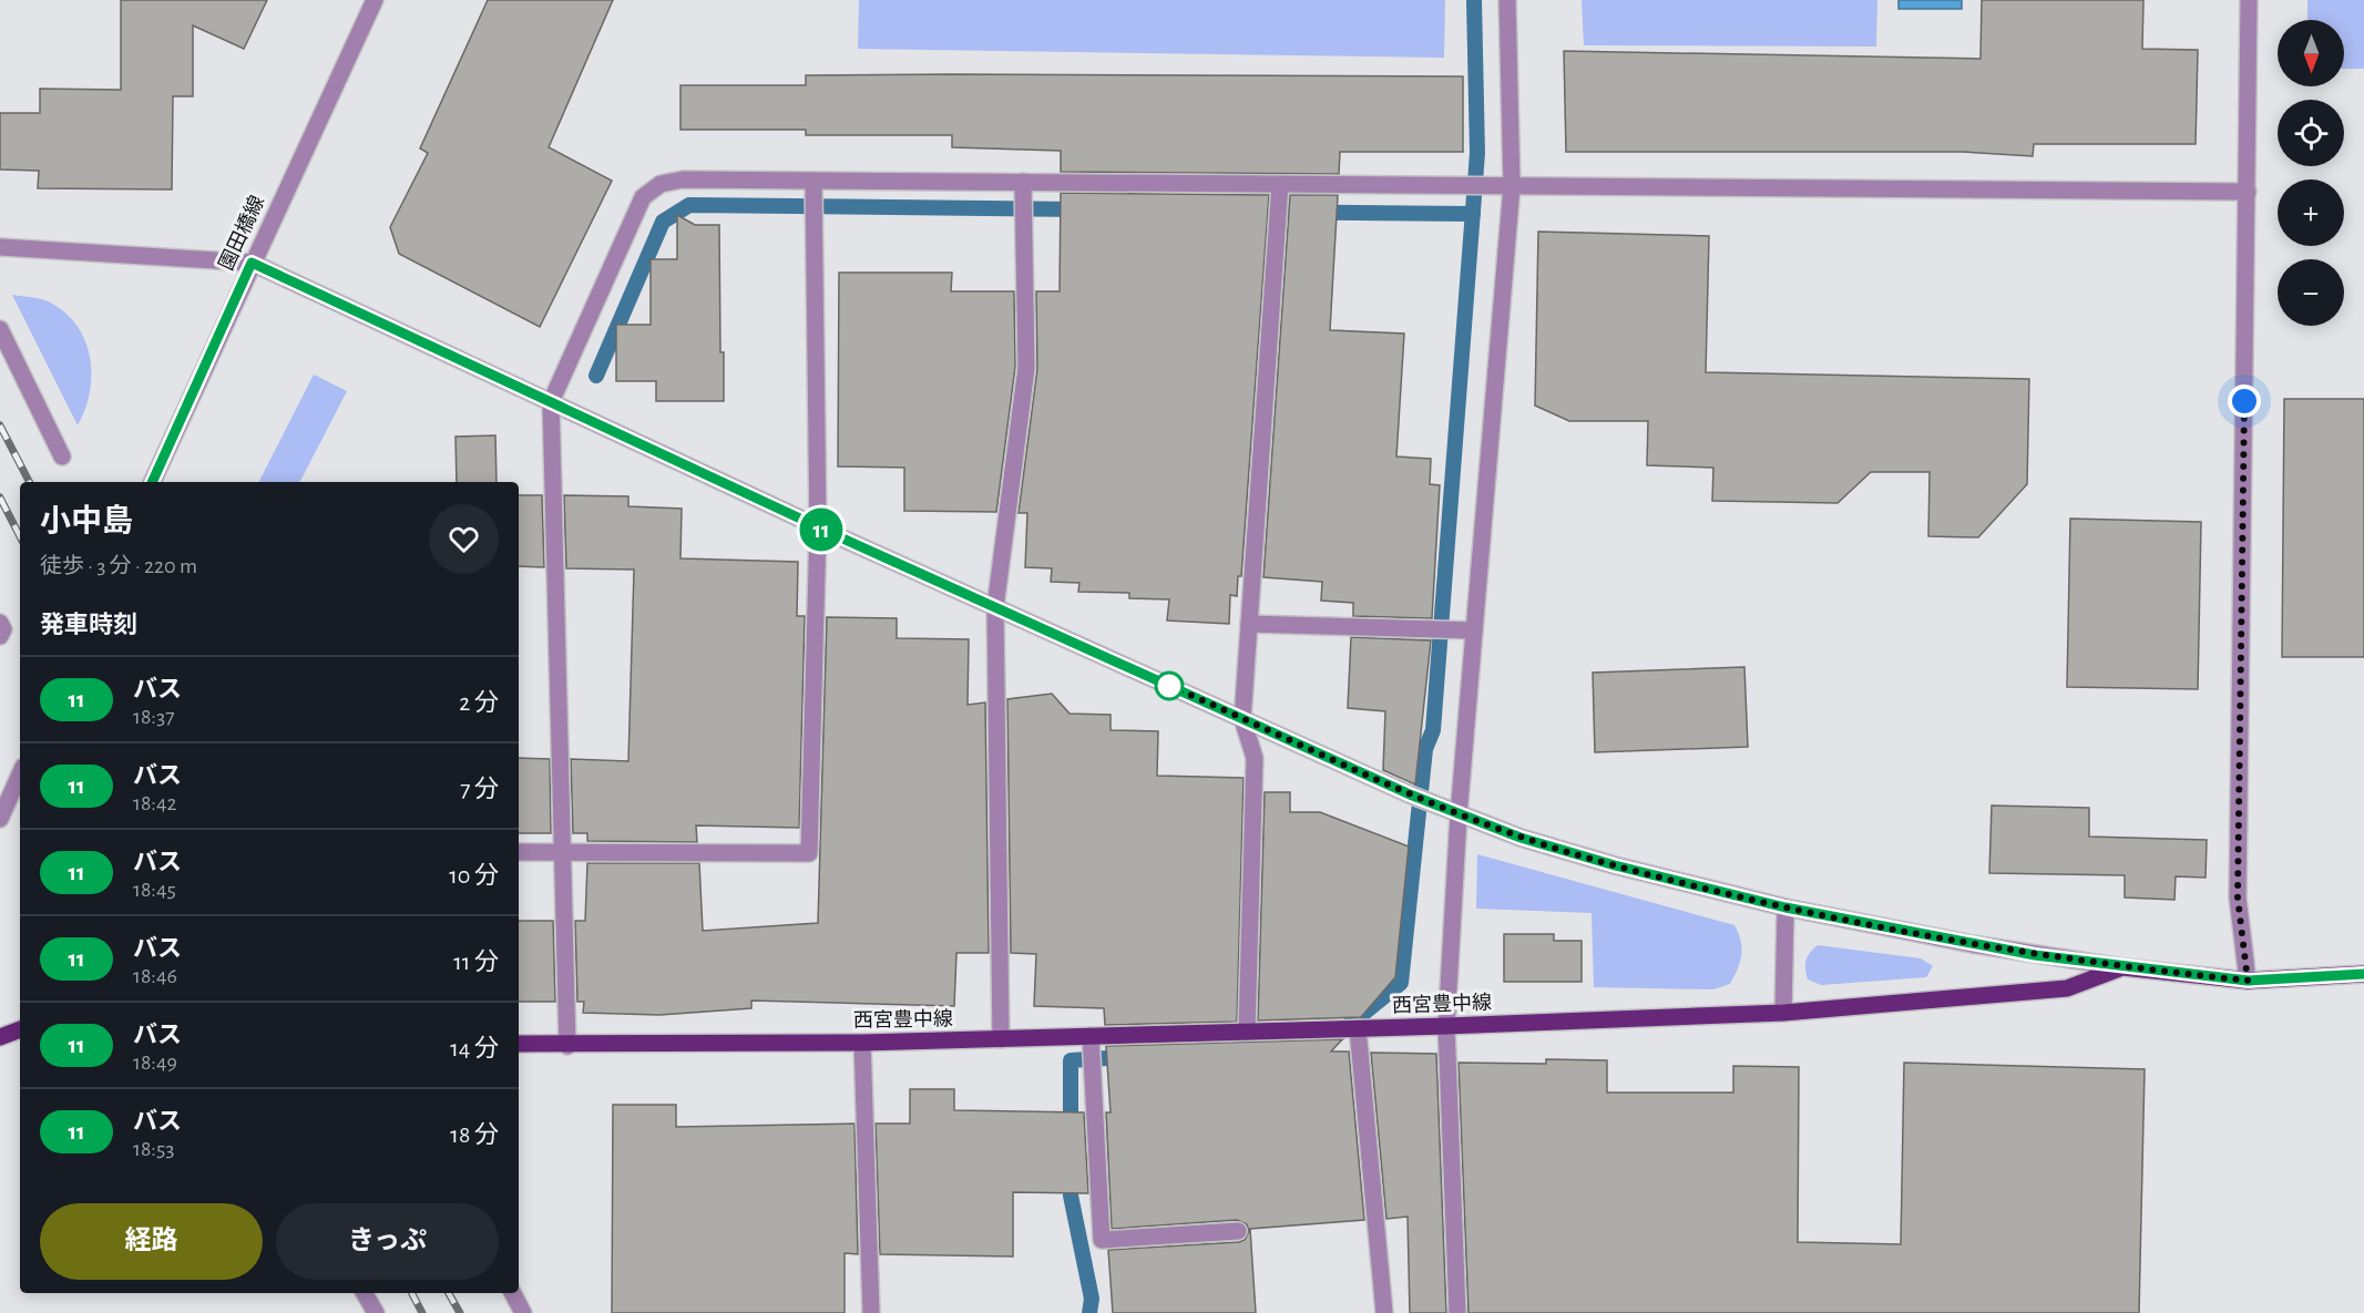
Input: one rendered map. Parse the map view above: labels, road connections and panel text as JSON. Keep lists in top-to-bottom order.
{
  "streets": {
    "main road": ["西宮豊中線"],
    "street": ["園田橋線"]
  },
  "lines": ["bus line 11"],
  "north": "bottom",
  "page": {
    "on_map": "11",
    "map_buttons": ["+", "−"],
    "heading": [
      ["小中島", "徒歩 · 3 分 · 220 m"],
      "発車時刻"
    ],
    "list": [
      {
        "mark": "11",
        "name": "バス",
        "note": "18:37",
        "value": "2 分"
      },
      {
        "mark": "11",
        "name": "バス",
        "note": "18:42",
        "value": "7 分"
      },
      {
        "mark": "11",
        "name": "バス",
        "note": "18:45",
        "value": "10 分"
      },
      {
        "mark": "11",
        "name": "バス",
        "note": "18:46",
        "value": "11 分"
      },
      {
        "mark": "11",
        "name": "バス",
        "note": "18:49",
        "value": "14 分"
      },
      {
        "mark": "11",
        "name": "バス",
        "note": "18:53",
        "value": "18 分"
      }
    ],
    "buttons": ["経路", "きっぷ"]
  }
}
